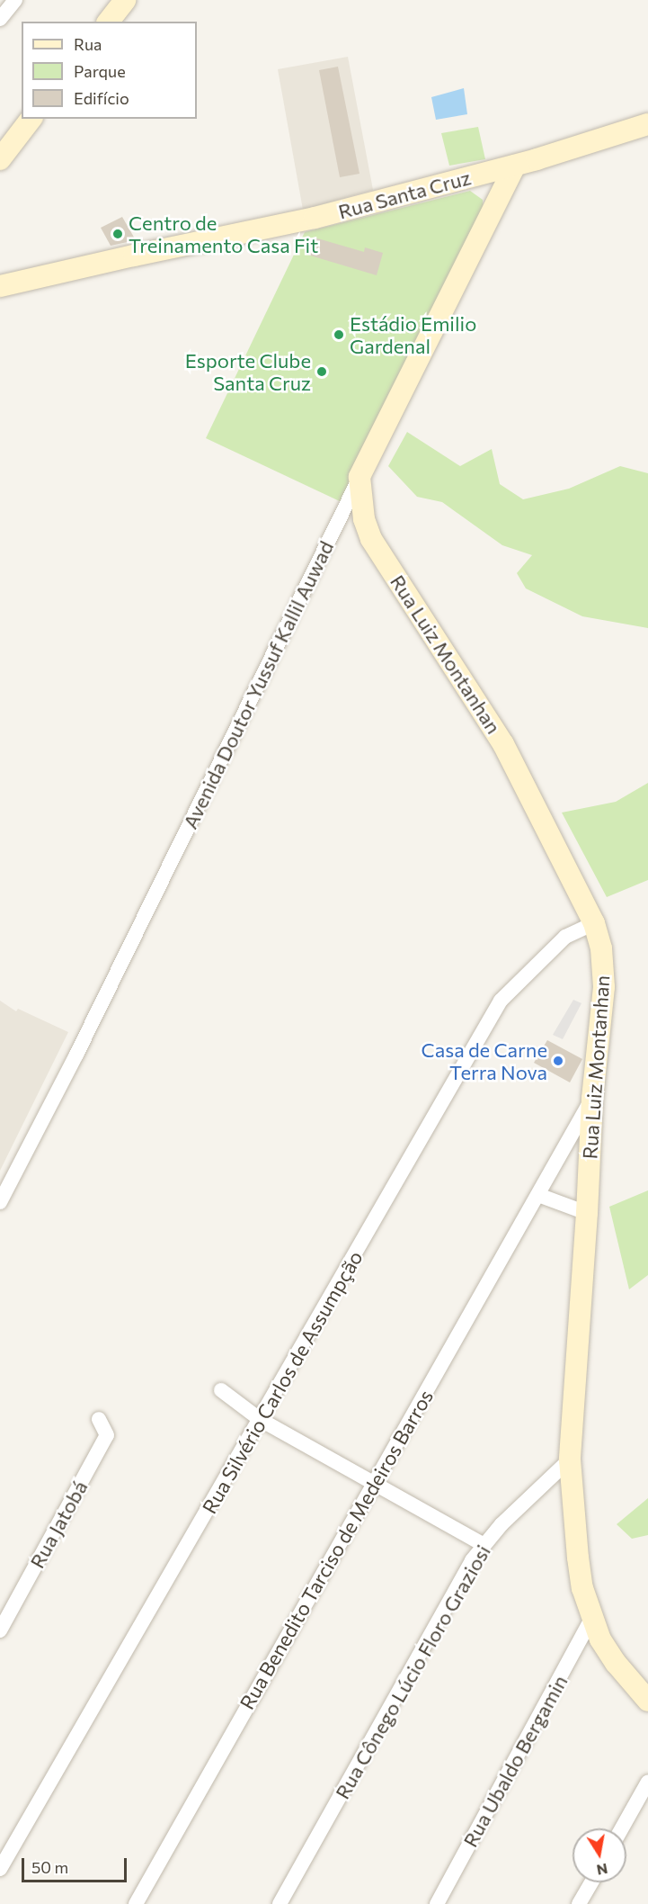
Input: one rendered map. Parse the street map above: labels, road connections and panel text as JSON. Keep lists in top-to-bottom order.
{
  "streets": {
    "street": [
      "Rua Santa Cruz",
      "Rua Luiz Montanhan",
      "Avenida Doutor Yussuf Kallil Auwad",
      "Rua Silvério Carlos de Assumpção",
      "Rua Jatobá",
      "Rua Benedito Tarciso de Medeiros Barros",
      "Rua Cônego Lúcio Floro Graziosi",
      "Rua Ubaldo Bergamin"
    ]
  },
  "crossings": [
    ["Rua Santa Cruz", "Avenida Doutor Yussuf Kallil Auwad"],
    ["Rua Luiz Montanhan", "Avenida Doutor Yussuf Kallil Auwad"],
    ["Rua Luiz Montanhan", "Rua Silvério Carlos de Assumpção"],
    ["Rua Luiz Montanhan", "Rua Benedito Tarciso de Medeiros Barros"],
    ["Rua Luiz Montanhan", "Rua Cônego Lúcio Floro Graziosi"],
    ["Rua Luiz Montanhan", "Rua Ubaldo Bergamin"]
  ],
  "places": [
    "Centro de Treinamento Casa Fit",
    "Estádio Emilio Gardenal",
    "Esporte Clube Santa Cruz",
    "Casa de Carne Terra Nova"
  ],
  "legend": ["Rua", "Parque", "Edifício"],
  "scale_bar": "50 m",
  "north": "bottom"
}
